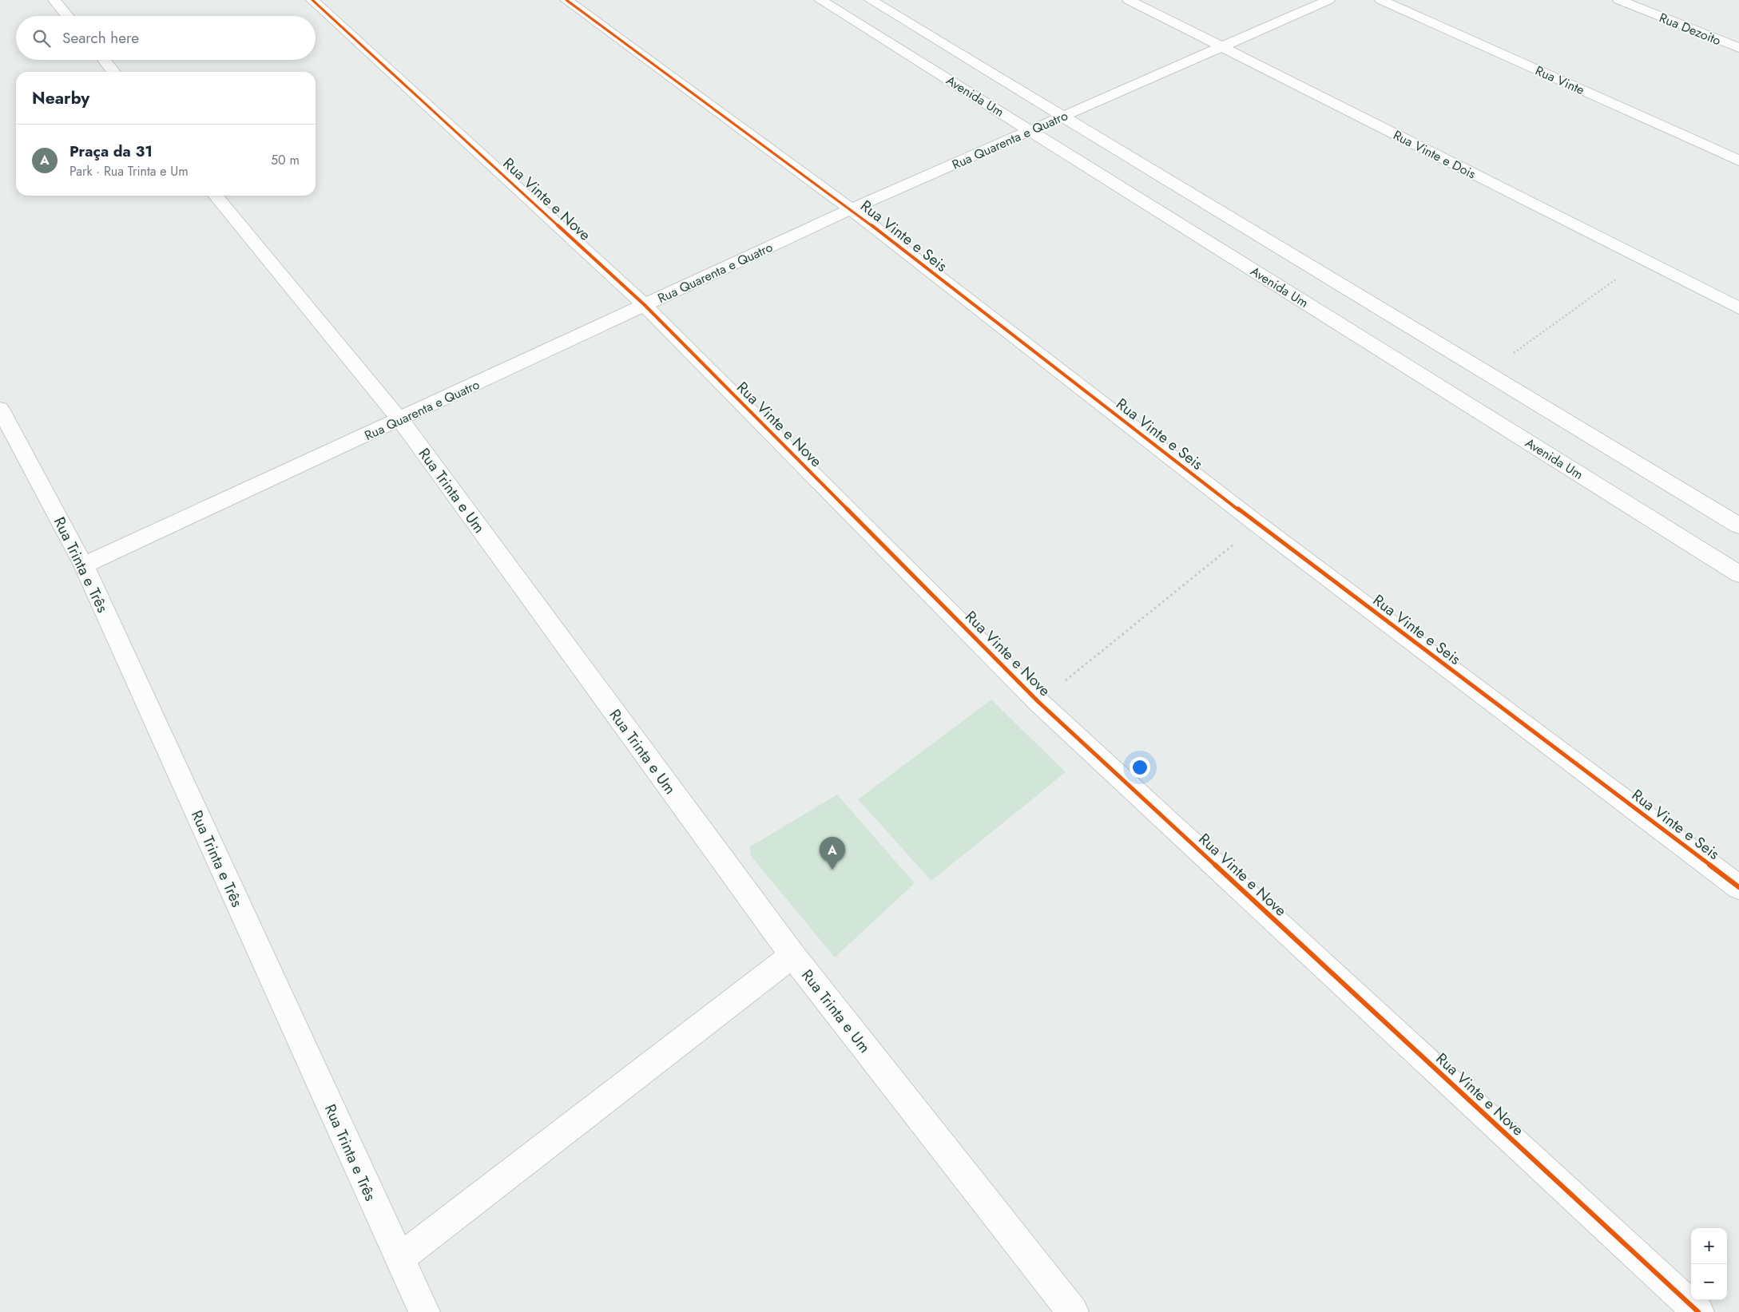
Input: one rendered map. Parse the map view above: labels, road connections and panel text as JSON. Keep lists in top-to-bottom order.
{
  "streets": {
    "street": [
      "Rua Dezoito",
      "Rua Vinte",
      "Avenida Um",
      "Rua Quarenta e Quatro",
      "Rua Vinte e Dois",
      "Rua Vinte e Nove",
      "Rua Vinte e Seis",
      "Rua Trinta e Um",
      "Rua Trinta e Três"
    ]
  },
  "crossings": [
    ["Avenida Um", "Rua Quarenta e Quatro"],
    ["Rua Quarenta e Quatro", "Rua Vinte e Dois"],
    ["Rua Quarenta e Quatro", "Rua Vinte e Nove"],
    ["Rua Quarenta e Quatro", "Rua Vinte e Seis"],
    ["Rua Quarenta e Quatro", "Rua Trinta e Um"],
    ["Rua Quarenta e Quatro", "Rua Trinta e Três"]
  ],
  "page": {
    "search": "Search here",
    "heading": "Nearby",
    "list": [
      {
        "mark": "A",
        "name": "Praça da 31",
        "note": "Park · Rua Trinta e Um",
        "value": "50 m"
      }
    ],
    "pins": "A",
    "map_buttons": ["+", "−"]
  }
}
